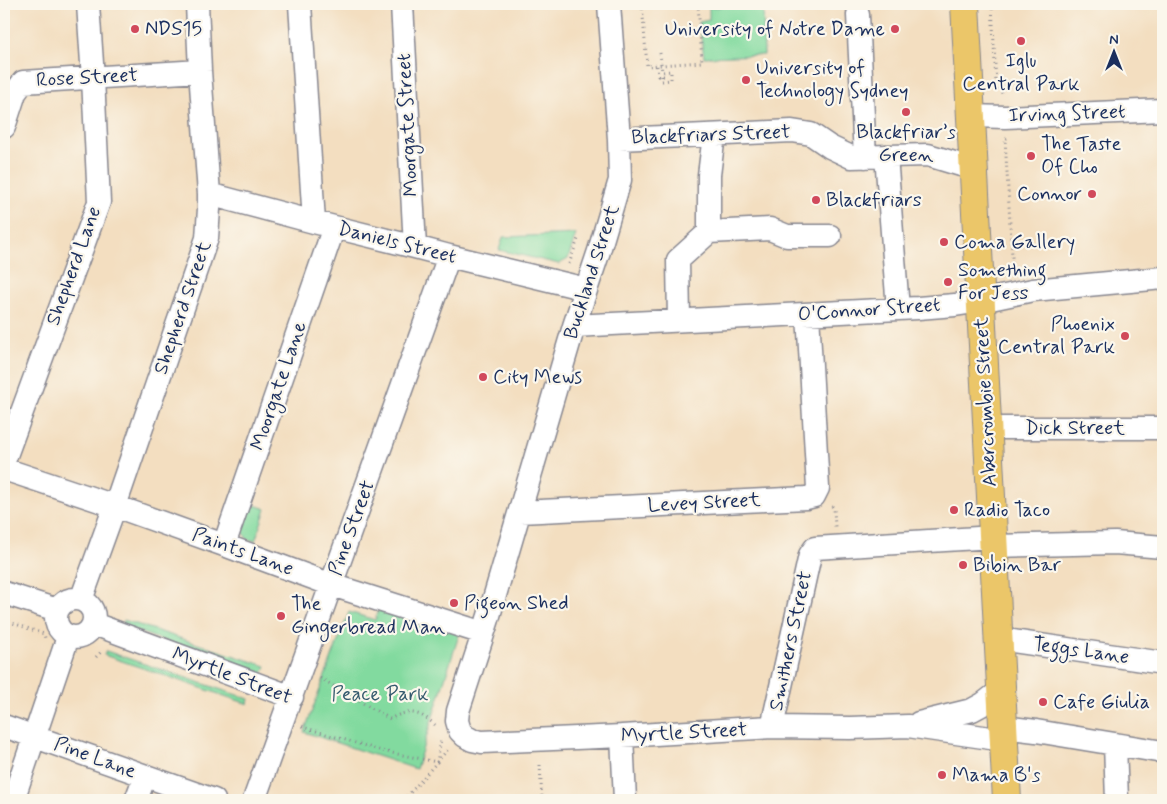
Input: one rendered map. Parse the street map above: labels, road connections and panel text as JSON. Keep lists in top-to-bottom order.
{
  "streets": {
    "main road": ["Abercrombie Street"],
    "street": [
      "Rose Street",
      "Irving Street",
      "Moorgate Street",
      "Blackfriars Street",
      "Daniels Street",
      "Shepherd Lane",
      "Buckland Street",
      "Shepherd Street",
      "O'Connor Street",
      "Moorgate Lane",
      "Dick Street",
      "Levey Street",
      "Pine Street",
      "Paints Lane",
      "Smithers Street",
      "Teggs Lane",
      "Myrtle Street",
      "Pine Lane"
    ]
  },
  "crossings": [
    ["Rose Street", "Shepherd Lane"],
    ["Rose Street", "Shepherd Street"],
    ["Irving Street", "Abercrombie Street"],
    ["Moorgate Street", "Daniels Street"],
    ["Blackfriars Street", "Buckland Street"],
    ["Blackfriars Street", "Abercrombie Street"],
    ["Daniels Street", "Buckland Street"],
    ["Daniels Street", "Shepherd Street"],
    ["Daniels Street", "Moorgate Lane"],
    ["Daniels Street", "Pine Street"],
    ["Buckland Street", "O'Connor Street"],
    ["Buckland Street", "Levey Street"],
    ["Buckland Street", "Paints Lane"],
    ["Buckland Street", "Myrtle Street"],
    ["Shepherd Street", "Paints Lane"],
    ["Shepherd Street", "Myrtle Street"],
    ["O'Connor Street", "Abercrombie Street"],
    ["Moorgate Lane", "Paints Lane"],
    ["Abercrombie Street", "Dick Street"],
    ["Abercrombie Street", "Teggs Lane"],
    ["Abercrombie Street", "Myrtle Street"],
    ["Pine Street", "Paints Lane"],
    ["Pine Street", "Myrtle Street"],
    ["Smithers Street", "Myrtle Street"]
  ],
  "parks": ["Peace Park"],
  "places": [
    "NDS15",
    "University of Notre Dame",
    "Iglu Central Park",
    "University of Technology Sydney",
    "Blackfriar’s Green",
    "The Taste Of Cho",
    "Connor",
    "Blackfriars",
    "Coma Gallery",
    "Something For Jess",
    "Phoenix Central Park",
    "City Mews",
    "Radio Taco",
    "Bibin Bar",
    "Pigeon Shed",
    "The Gingerbread Man",
    "Cafe Giulia",
    "Mama B's"
  ],
  "north": "top"
}
